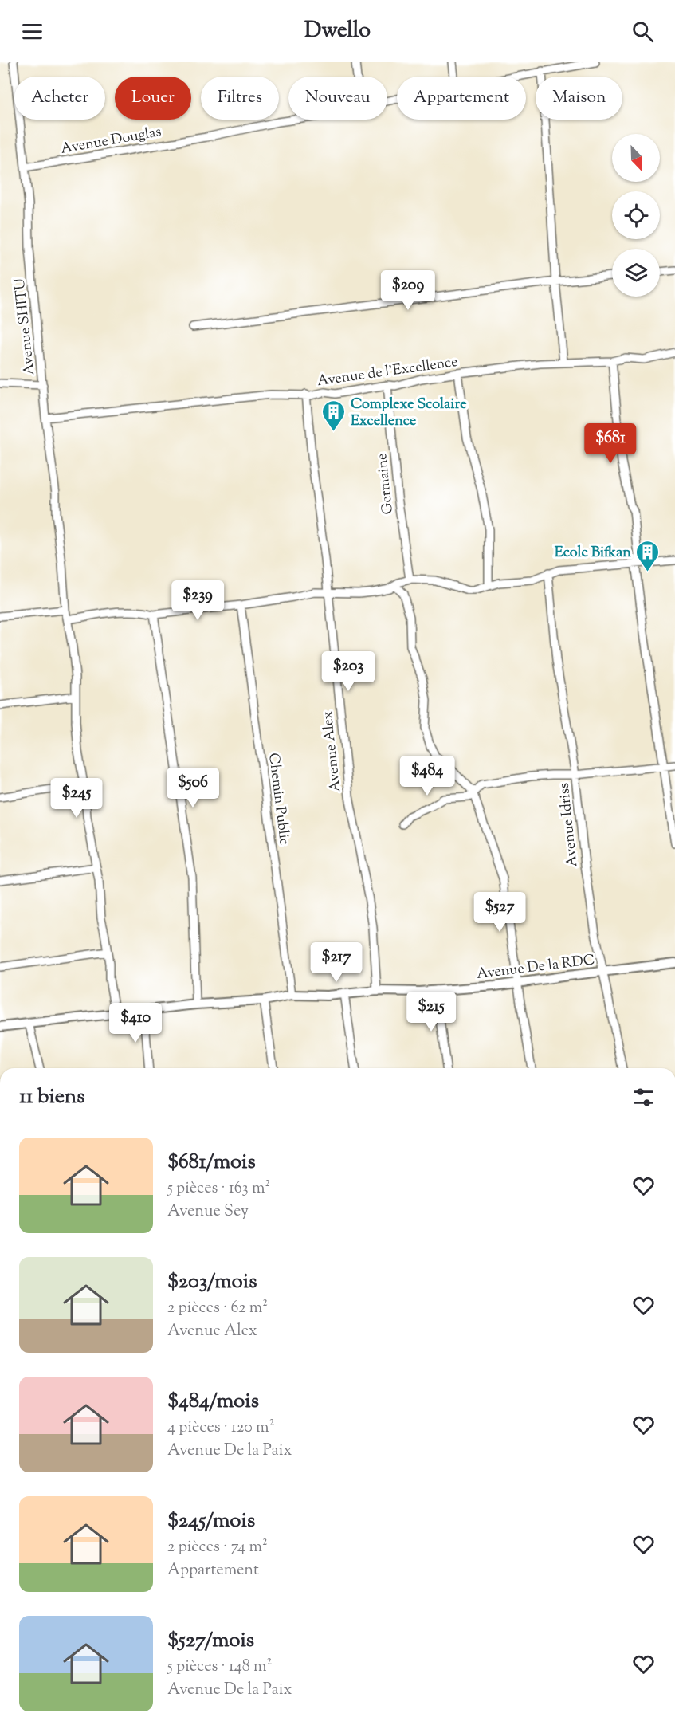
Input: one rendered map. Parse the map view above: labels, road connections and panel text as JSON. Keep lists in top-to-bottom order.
{
  "streets": {
    "street": [
      "Avenue Douglas",
      "Avenue SHITU",
      "Avenue de l'Excellence",
      "Germaine",
      "Avenue Alex",
      "Chemin Public",
      "Avenue Idriss",
      "Avenue De la RDC"
    ]
  },
  "crossings": [
    ["Avenue Douglas", "Avenue SHITU"],
    ["Avenue SHITU", "Avenue de l'Excellence"],
    ["Avenue SHITU", "Avenue De la RDC"],
    ["Avenue de l'Excellence", "Germaine"],
    ["Avenue de l'Excellence", "Avenue Alex"],
    ["Avenue Alex", "Avenue De la RDC"],
    ["Chemin Public", "Avenue De la RDC"],
    ["Avenue Idriss", "Avenue De la RDC"]
  ],
  "places": {
    "building": ["Complexe Scolaire Excellence", "Ecole Bifkan"]
  },
  "north": "bottom right",
  "page": {
    "header": "Dwello",
    "chip": [
      "Acheter",
      "Louer",
      "Filtres",
      "Nouveau",
      "Appartement",
      "Maison"
    ],
    "price": [
      "$209",
      "$681",
      "$239",
      "$203",
      "$484",
      "$506",
      "$245",
      "$527",
      "$217",
      "$215",
      "$410"
    ],
    "heading": "11 biens",
    "list": [
      {
        "name": "$681/mois",
        "note": "5 pièces · 163 m² · Avenue Sey"
      },
      {
        "name": "$203/mois",
        "note": "2 pièces · 62 m² · Avenue Alex"
      },
      {
        "name": "$484/mois",
        "note": "4 pièces · 120 m² · Avenue De la Paix"
      },
      {
        "name": "$245/mois",
        "note": "2 pièces · 74 m² · Appartement"
      },
      {
        "name": "$527/mois",
        "note": "5 pièces · 148 m² · Avenue De la Paix"
      }
    ]
  }
}
